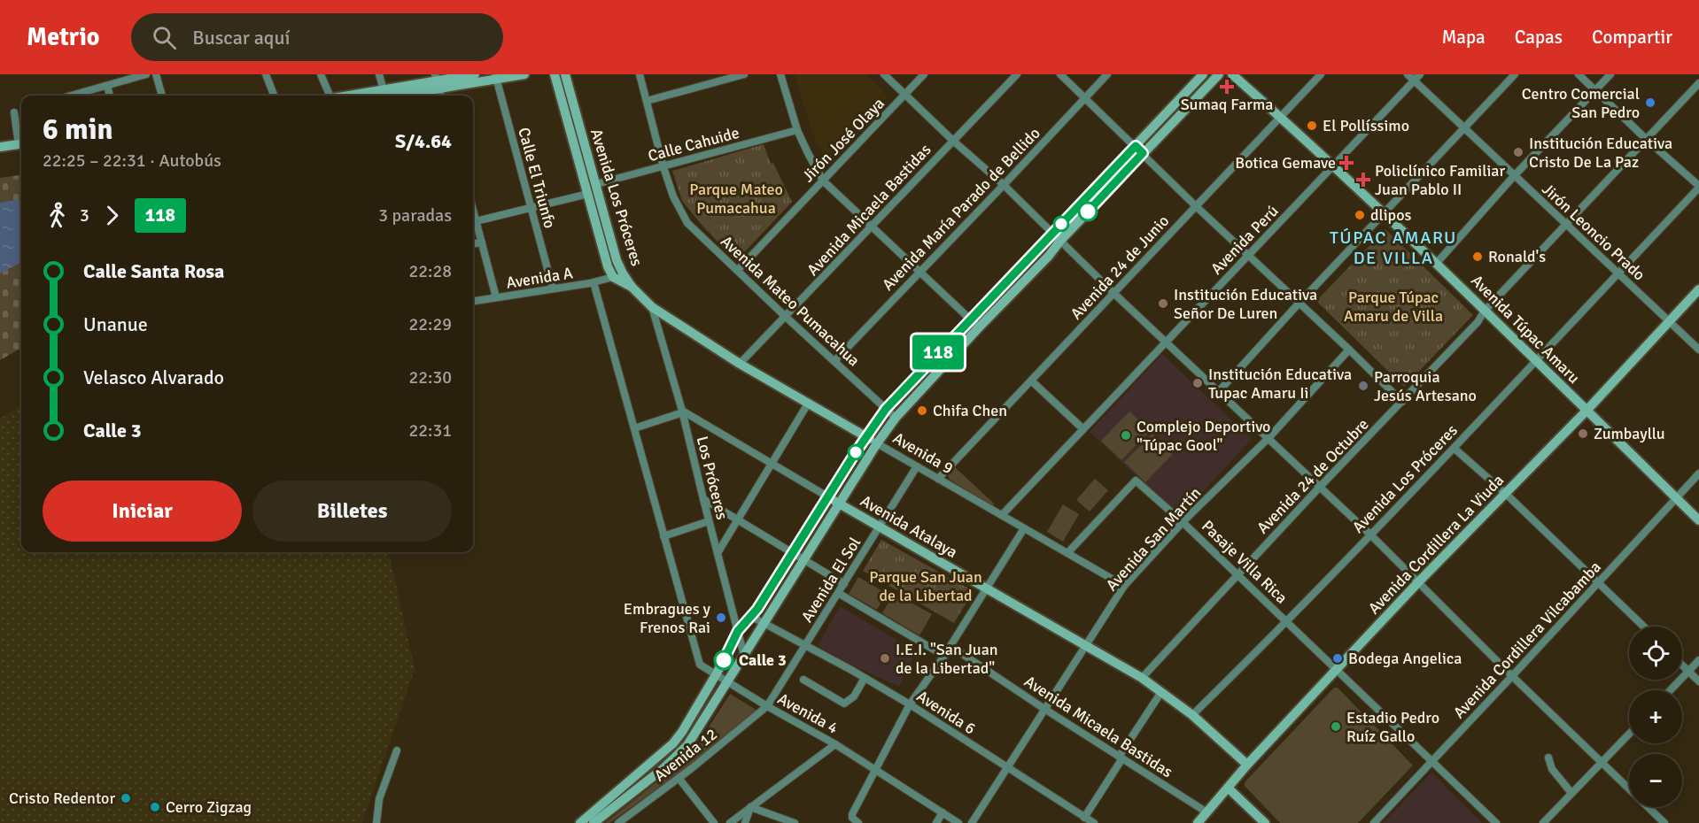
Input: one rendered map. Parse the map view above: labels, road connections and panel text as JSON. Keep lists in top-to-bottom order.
{
  "streets": {
    "street": [
      "Jirón José Olaya",
      "Calle Cahuide",
      "Calle El Triunfo",
      "Avenida Los Próceres",
      "Avenida María Parado de Bellido",
      "Avenida Micaela Bastidas",
      "Jirón Leoncio Prado",
      "Avenida Perú",
      "Avenida 24 de Junio",
      "Avenida A",
      "Avenida Mateo Pumacahua",
      "Avenida Túpac Amaru",
      "Avenida 9",
      "Avenida 24 de Octubre",
      "Los Próceres",
      "Avenida Atalaya",
      "Avenida San Martín",
      "Avenida Cordillera La Viuda",
      "Pasaje Villa Rica",
      "Avenida El Sol",
      "Avenida Cordillera Vilcabamba",
      "Avenida 6",
      "Avenida 4",
      "Avenida 12"
    ]
  },
  "crossings": [
    ["Jirón José Olaya", "Avenida Mateo Pumacahua"],
    ["Calle Cahuide", "Avenida Los Próceres"],
    ["Calle Cahuide", "Avenida Mateo Pumacahua"],
    ["Calle El Triunfo", "Avenida A"],
    ["Avenida Los Próceres", "Jirón Leoncio Prado"],
    ["Avenida Los Próceres", "Avenida A"],
    ["Avenida Los Próceres", "Avenida Túpac Amaru"],
    ["Avenida Los Próceres", "Avenida 9"],
    ["Avenida Los Próceres", "Avenida Atalaya"],
    ["Avenida Los Próceres", "Pasaje Villa Rica"],
    ["Avenida María Parado de Bellido", "Avenida Mateo Pumacahua"],
    ["Avenida Micaela Bastidas", "Avenida Mateo Pumacahua"],
    ["Avenida Micaela Bastidas", "Avenida 9"],
    ["Avenida Micaela Bastidas", "Avenida San Martín"],
    ["Avenida Micaela Bastidas", "Avenida Cordillera La Viuda"],
    ["Jirón Leoncio Prado", "Avenida Perú"],
    ["Jirón Leoncio Prado", "Avenida 24 de Octubre"],
    ["Jirón Leoncio Prado", "Avenida Cordillera La Viuda"],
    ["Avenida Perú", "Avenida Túpac Amaru"],
    ["Avenida Perú", "Avenida 9"],
    ["Avenida 24 de Junio", "Avenida Túpac Amaru"],
    ["Avenida 24 de Junio", "Avenida 9"],
    ["Avenida A", "Avenida 4"],
    ["Avenida Túpac Amaru", "Avenida 24 de Octubre"],
    ["Avenida Túpac Amaru", "Avenida Cordillera La Viuda"],
    ["Avenida Túpac Amaru", "Avenida Cordillera Vilcabamba"],
    ["Avenida 9", "Los Próceres"],
    ["Avenida 9", "Avenida San Martín"],
    ["Avenida 9", "Pasaje Villa Rica"],
    ["Avenida 9", "Avenida El Sol"],
    ["Avenida 24 de Octubre", "Avenida Atalaya"],
    ["Avenida 24 de Octubre", "Pasaje Villa Rica"],
    ["Los Próceres", "Avenida Atalaya"],
    ["Avenida Atalaya", "Avenida San Martín"],
    ["Avenida Atalaya", "Avenida Cordillera La Viuda"],
    ["Avenida Atalaya", "Avenida El Sol"],
    ["Avenida San Martín", "Pasaje Villa Rica"],
    ["Avenida San Martín", "Avenida 6"],
    ["Avenida Cordillera La Viuda", "Pasaje Villa Rica"],
    ["Pasaje Villa Rica", "Avenida Cordillera Vilcabamba"],
    ["Avenida El Sol", "Avenida 6"],
    ["Avenida El Sol", "Avenida 4"],
    ["Avenida El Sol", "Avenida 12"],
    ["Avenida 4", "Avenida 12"]
  ],
  "districts": ["TÚPAC AMARU DE VILLA"],
  "parks": ["Parque Mateo Pumacahua", "Parque Túpac Amaru de Villa", "Parque San Juan de la Libertad"],
  "places": {
    "health": ["Sumaq Farma", "Botica Gemave", "Policlínico Familiar Juan Pablo II"],
    "other": [
      "Centro Comercial San Pedro",
      "El Pollíssimo",
      "Institución Educativa Cristo De La Paz",
      "dlipos",
      "Ronald's",
      "Institución Educativa Señor De Luren",
      "Institución Educativa Tupac Amaru Ii",
      "Parroquia Jesús Artesano",
      "Chifa Chen",
      "Zumbayllu",
      "Complejo Deportivo \"Túpac Gool\"",
      "Embragues y Frenos Rai",
      "I.E.I. \"San Juan de la Libertad\"",
      "Bodega Angelica",
      "Calle 3",
      "Estadio Pedro Ruíz Gallo",
      "Cristo Redentor",
      "Cerro Zigzag"
    ]
  },
  "lines": ["bus line 118"],
  "page": {
    "header": "Metrio",
    "search": "Buscar aquí",
    "nav": ["Mapa", "Capas", "Compartir"],
    "on_map": "118",
    "heading": ["6 min", "22:25 – 22:31 · Autobús", "S/4.64"],
    "legs": ["3", "118", "3 paradas"],
    "list": [
      {
        "name": "Calle Santa Rosa",
        "value": "22:28"
      },
      {
        "name": "Unanue",
        "value": "22:29"
      },
      {
        "name": "Velasco Alvarado",
        "value": "22:30"
      },
      {
        "name": "Calle 3",
        "value": "22:31"
      }
    ],
    "buttons": ["Iniciar", "Billetes"],
    "map_buttons": ["+", "−"]
  }
}
